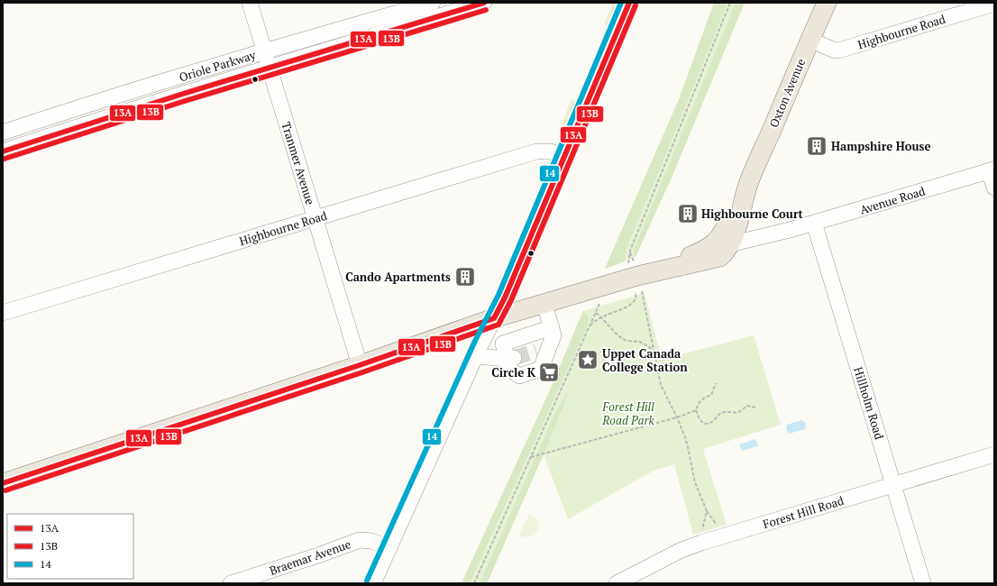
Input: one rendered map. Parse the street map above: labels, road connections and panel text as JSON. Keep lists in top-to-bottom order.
{
  "streets": {
    "main road": ["Oxton Avenue", "Avenue Road"],
    "street": [
      "Highbourne Road",
      "Oriole Parkway",
      "Tranmer Avenue",
      "Hillholm Road",
      "Forest Hill Road",
      "Braemar Avenue"
    ]
  },
  "crossings": [
    ["Highbourne Road", "Oxton Avenue"],
    ["Highbourne Road", "Tranmer Avenue"],
    ["Oriole Parkway", "Tranmer Avenue"],
    ["Oxton Avenue", "Avenue Road"],
    ["Tranmer Avenue", "Avenue Road"],
    ["Avenue Road", "Hillholm Road"],
    ["Hillholm Road", "Forest Hill Road"]
  ],
  "parks": ["Forest Hill Road Park"],
  "places": {
    "building": ["Hampshire House", "Highbourne Court", "Cando Apartments"],
    "place": ["Uppet Canada College Station"],
    "supermarket": ["Circle K"]
  },
  "lines": ["transit line 13A", "transit line 14", "transit line 13B"],
  "legend": ["13A", "13B", "14"]
}
